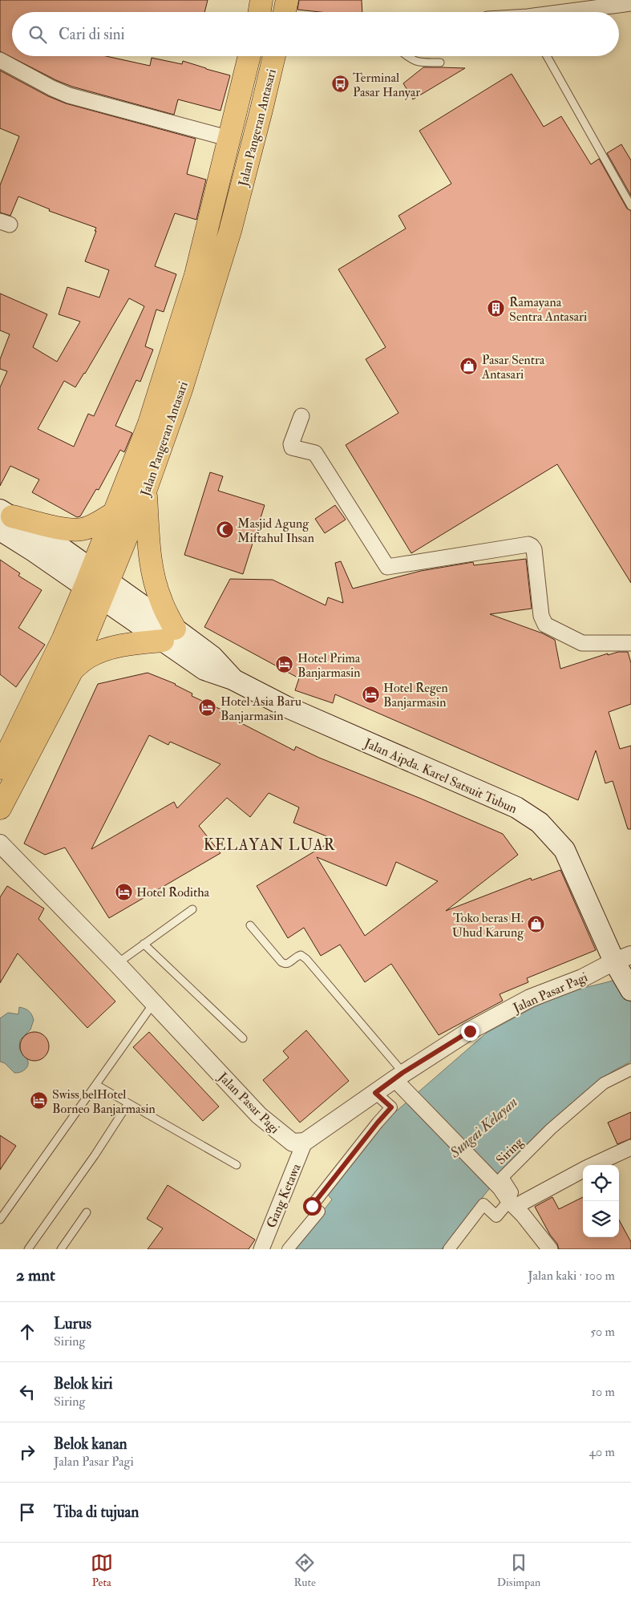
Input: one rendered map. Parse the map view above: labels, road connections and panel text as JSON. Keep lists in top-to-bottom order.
{
  "streets": {
    "highway": ["Jalan Pangeran Antasari"],
    "main road": ["Jalan Aipda. Karel Satsuit Tubun"],
    "street": ["Jalan Pasar Pagi", "Siring", "Gang Ketawa"]
  },
  "crossings": [
    ["Jalan Pangeran Antasari", "Jalan Aipda. Karel Satsuit Tubun"],
    ["Jalan Aipda. Karel Satsuit Tubun", "Jalan Pasar Pagi"],
    ["Jalan Pasar Pagi", "Gang Ketawa"]
  ],
  "districts": ["KELAYAN LUAR"],
  "water": ["Sungai Kelayan"],
  "places": {
    "bus stop": ["Terminal Pasar Hanyar"],
    "building": ["Ramayana Sentra Antasari"],
    "shop": ["Pasar Sentra Antasari", "Toko beras H. Uhud Karung"],
    "mosque": ["Masjid Agung Miftahul Ihsan"],
    "hotel": [
      "Hotel Prima Banjarmasin",
      "Hotel Regen Banjarmasin",
      "Hotel Asia Baru Banjarmasin",
      "Hotel Roditha",
      "Swiss belHotel Borneo Banjarmasin"
    ]
  },
  "page": {
    "search": "Cari di sini",
    "heading": ["2 mnt", "Jalan kaki · 100 m"],
    "list": [
      ["Lurus", "Siring", "50 m"],
      ["Belok kiri", "Siring", "10 m"],
      ["Belok kanan", "Jalan Pasar Pagi", "40 m"],
      "Tiba di tujuan"
    ],
    "nav": ["Peta", "Rute", "Disimpan"]
  }
}
